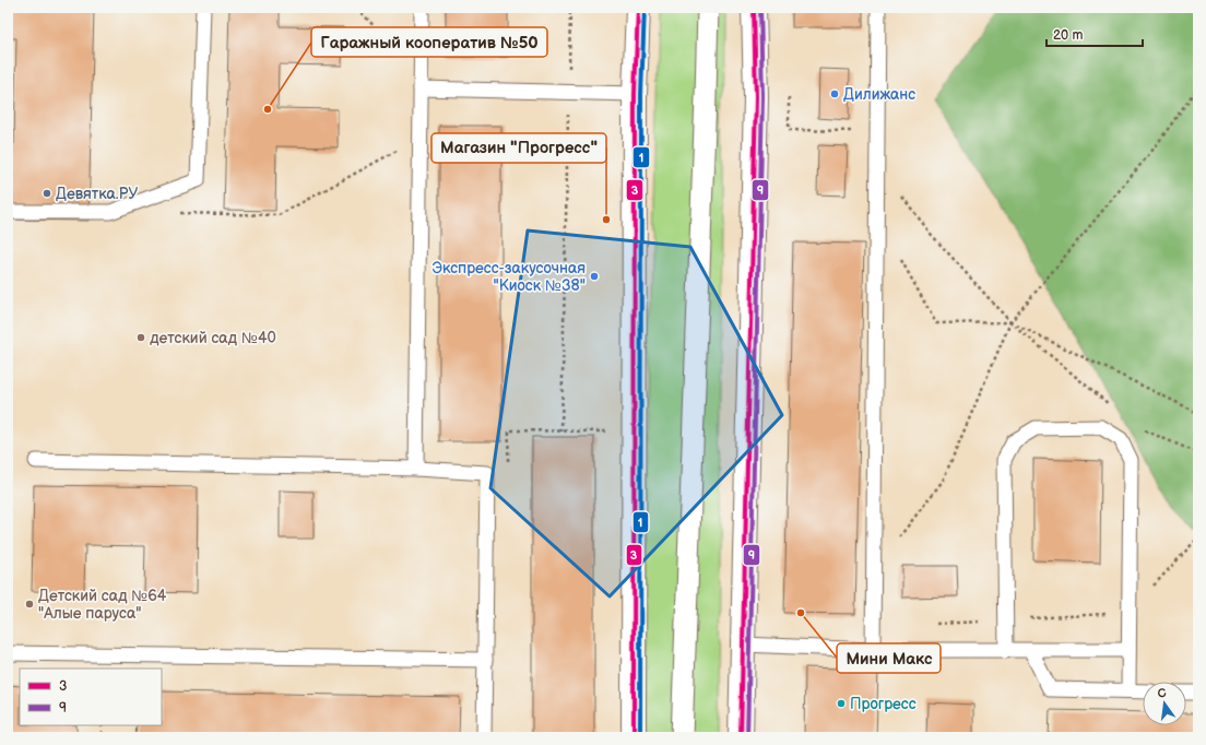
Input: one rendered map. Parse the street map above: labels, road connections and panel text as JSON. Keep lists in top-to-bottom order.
{
  "places": [
    "Дилижанс",
    "Гаражный кооператив №50",
    "Девятка.РУ",
    "Магазин \"Прогресс\"",
    "Экспресс-закусочная \"Киоск №38\"",
    "детский сад №40",
    "Детский сад №64 \"Алые паруса\"",
    "Мини Макс",
    "Прогресс"
  ],
  "lines": ["transit line 3", "transit line 9", "transit line 1"],
  "legend": ["3", "9"],
  "scale_bar": "20 m",
  "north": "top"
}
